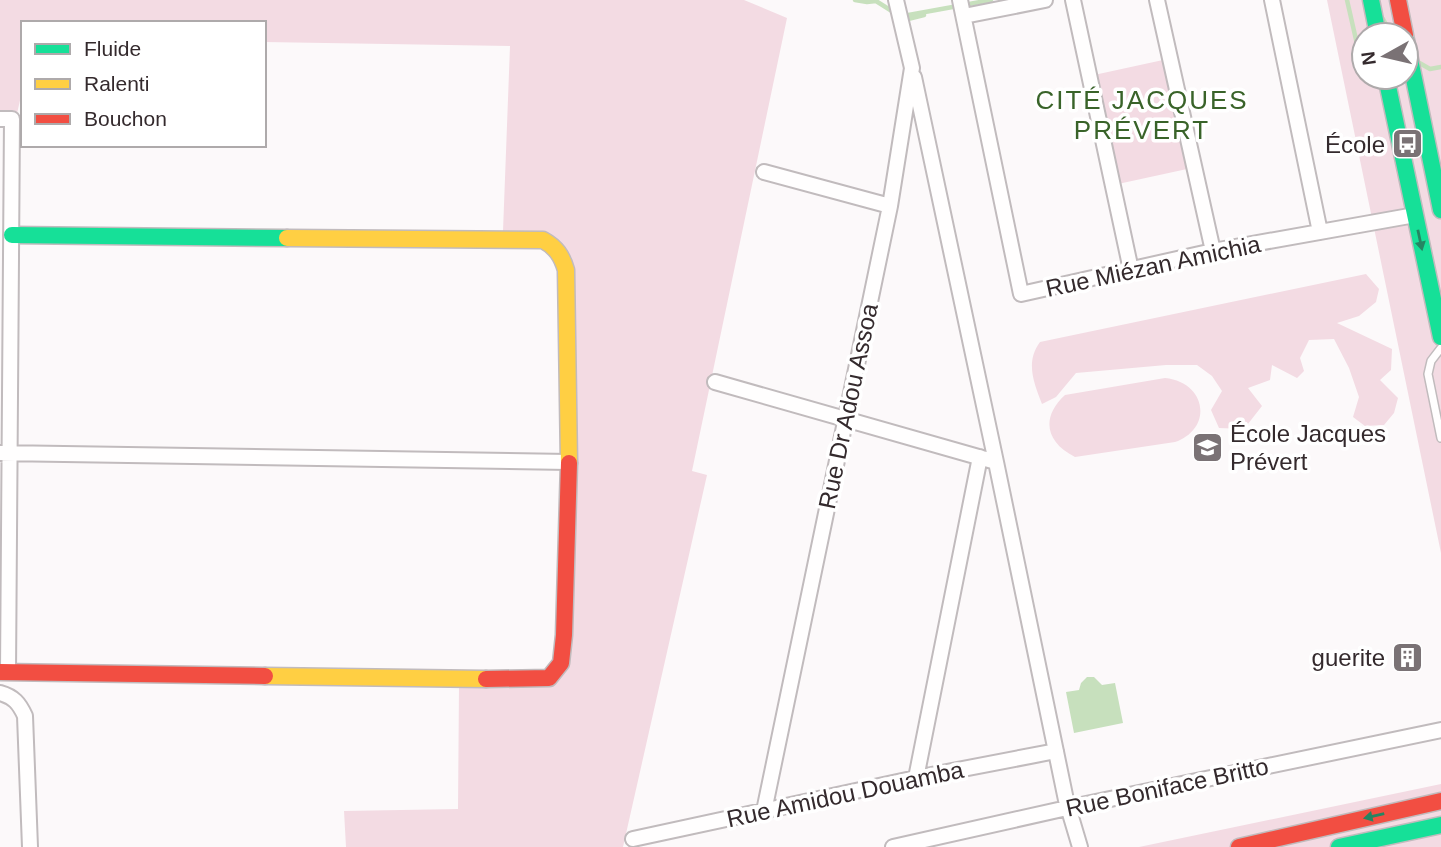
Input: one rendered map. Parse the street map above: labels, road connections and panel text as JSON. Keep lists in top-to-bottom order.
{
  "streets": {
    "street": [
      "Rue Miézan Amichia",
      "Rue Dr Adou Assoa",
      "Rue Boniface Britto",
      "Rue Amidou Douamba"
    ]
  },
  "crossings": [
    ["Rue Dr Adou Assoa", "Rue Amidou Douamba"]
  ],
  "districts": ["CITÉ JACQUES PRÉVERT"],
  "places": {
    "bus stop": ["École"],
    "school or university": ["École Jacques Prévert"],
    "building": ["guerite"]
  },
  "legend": ["Fluide", "Ralenti", "Bouchon"],
  "north": "left"
}
